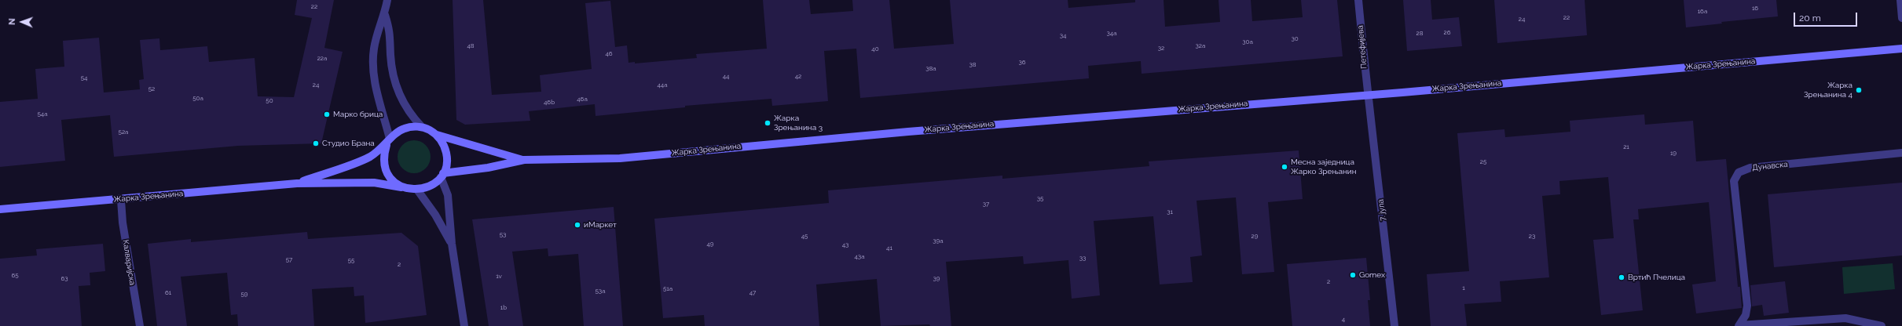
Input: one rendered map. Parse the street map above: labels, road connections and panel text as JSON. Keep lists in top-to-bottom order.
{
  "streets": {
    "main road": ["Жарка Зрењанина"],
    "street": [
      "Петефијева",
      "Дунавска",
      "7. јула",
      "Калваријска"
    ]
  },
  "crossings": [
    ["Петефијева", "Жарка Зрењанина"],
    ["Петефијева", "7. јула"],
    ["Жарка Зрењанина", "7. јула"],
    ["Жарка Зрењанина", "Калваријска"]
  ],
  "places": [
    "Жарка Зрењанина 4",
    "Марко брица",
    "Жарка Зрењанина 3",
    "Студио Брана",
    "Месна заједница Жарко Зрењанин",
    "иМаркет",
    "Gomex",
    "Вртић Пчелица"
  ],
  "house_numbers": [
    "22",
    "16",
    "16a",
    "22",
    "24",
    "26",
    "34a",
    "28",
    "34",
    "30",
    "30a",
    "48",
    "32a",
    "32",
    "40",
    "46",
    "22a",
    "36",
    "38",
    "38a",
    "44",
    "42",
    "54",
    "24",
    "44a",
    "52",
    "50a",
    "46a",
    "50",
    "46b",
    "54a",
    "52a",
    "21",
    "19",
    "25",
    "35",
    "37",
    "31",
    "53",
    "45",
    "29",
    "23",
    "39a",
    "49",
    "43",
    "41",
    "43a",
    "33",
    "57",
    "55",
    "2",
    "65",
    "1v",
    "63",
    "39",
    "2",
    "1",
    "51a",
    "53a",
    "61",
    "47",
    "59",
    "1b",
    "4"
  ],
  "scale_bar": "20 m",
  "north": "left"
}
